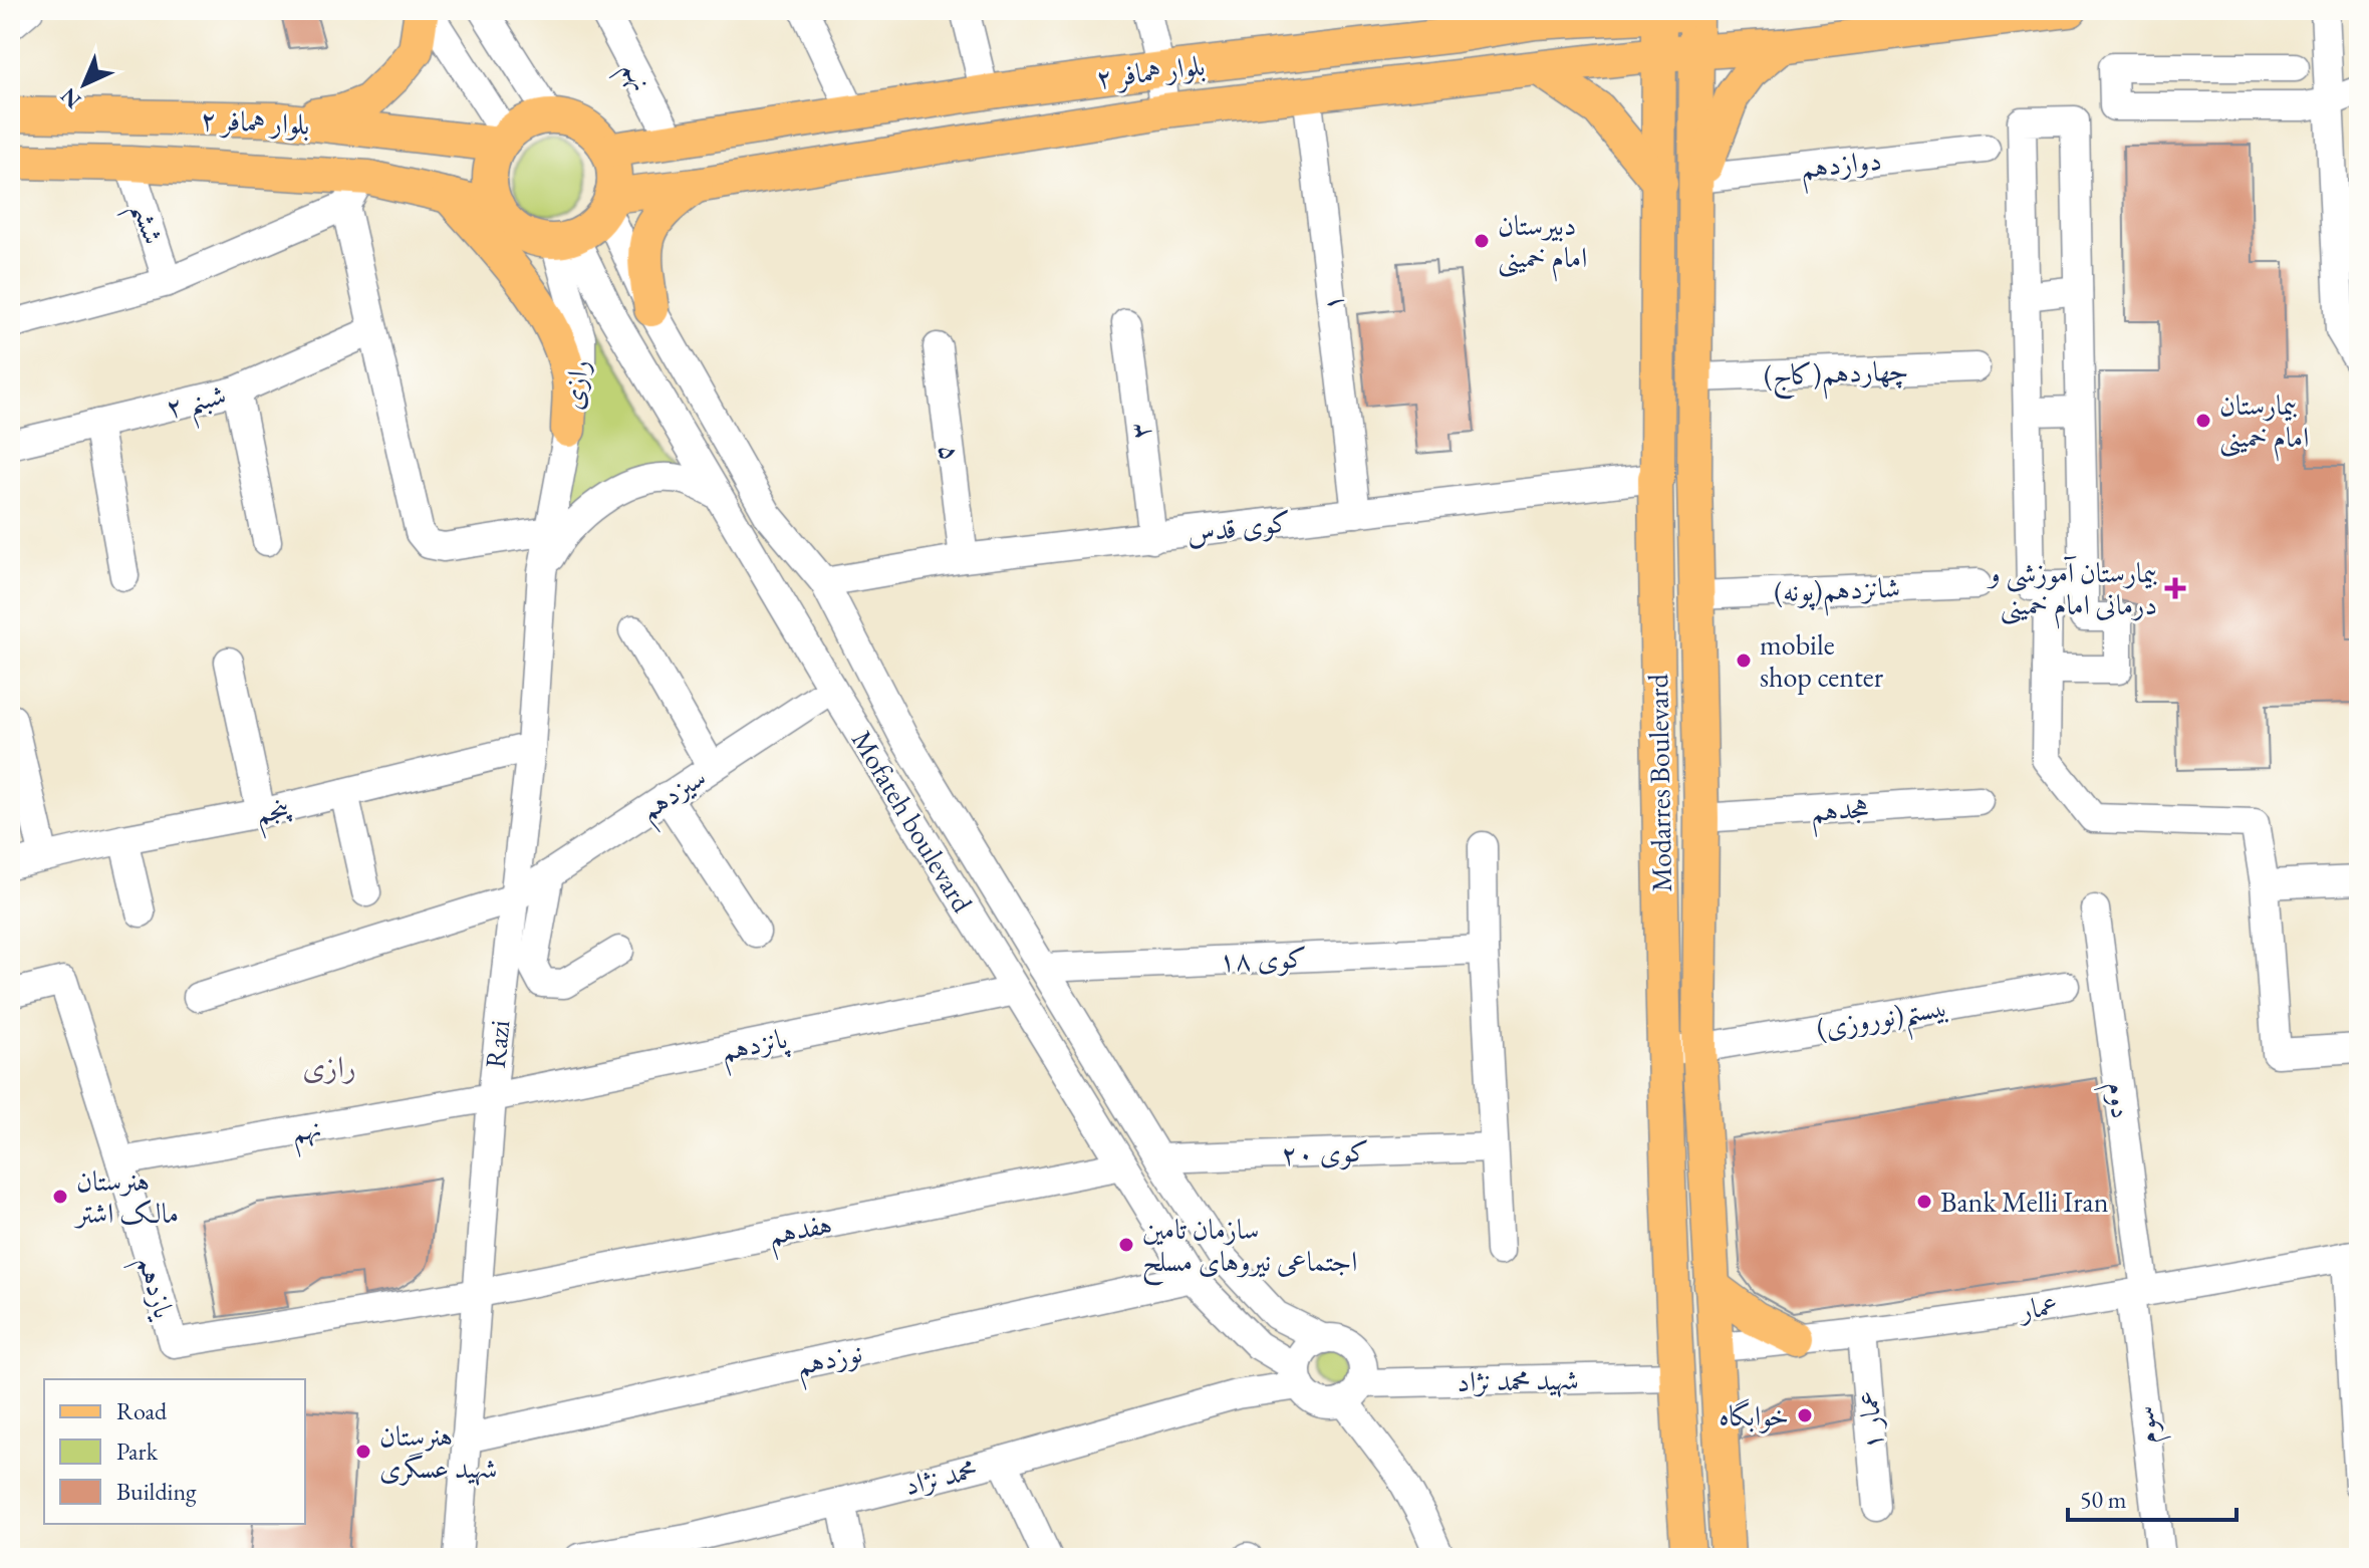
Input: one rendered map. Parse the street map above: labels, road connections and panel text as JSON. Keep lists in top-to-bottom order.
{
  "streets": {
    "main road": ["بلوار همافر ۲", "Modarres Boulevard"],
    "street": [
      "نهم",
      "دوازدهم",
      "ششم",
      "۱",
      "چهاردهم(کاج)",
      "رازی",
      "شبنم ۲",
      "۳",
      "۵",
      "کوی قدس",
      "شانزدهم(پونه)",
      "سیزدهم",
      "هجدهم",
      "پنجم",
      "Mofateh boulevard",
      "کوی ۱۸",
      "بیستم(نوروزی)",
      "Razi",
      "پانزدهم",
      "دوم",
      "کوی ۲۰",
      "هفدهم",
      "یازدهم",
      "عمار",
      "نوزدهم",
      "شهید محمد نژاد",
      "عمار ۱",
      "سوم",
      "محمد نژاد"
    ]
  },
  "crossings": [
    ["بلوار همافر ۲", "نهم"],
    ["بلوار همافر ۲", "ششم"],
    ["بلوار همافر ۲", "۱"],
    ["بلوار همافر ۲", "رازی"],
    ["بلوار همافر ۲", "Modarres Boulevard"],
    ["بلوار همافر ۲", "Mofateh boulevard"],
    ["نهم", "Razi"],
    ["نهم", "پانزدهم"],
    ["نهم", "یازدهم"],
    ["دوازدهم", "Modarres Boulevard"],
    ["۱", "کوی قدس"],
    ["چهاردهم(کاج)", "Modarres Boulevard"],
    ["رازی", "Mofateh boulevard"],
    ["رازی", "Razi"],
    ["۳", "کوی قدس"],
    ["۵", "کوی قدس"],
    ["کوی قدس", "Modarres Boulevard"],
    ["کوی قدس", "Mofateh boulevard"],
    ["شانزدهم(پونه)", "Modarres Boulevard"],
    ["Modarres Boulevard", "هجدهم"],
    ["Modarres Boulevard", "بیستم(نوروزی)"],
    ["Modarres Boulevard", "عمار"],
    ["Modarres Boulevard", "شهید محمد نژاد"],
    ["سیزدهم", "Mofateh boulevard"],
    ["سیزدهم", "Razi"],
    ["پنجم", "Razi"],
    ["Mofateh boulevard", "کوی ۱۸"],
    ["Mofateh boulevard", "پانزدهم"],
    ["Mofateh boulevard", "کوی ۲۰"],
    ["Mofateh boulevard", "هفدهم"],
    ["Mofateh boulevard", "نوزدهم"],
    ["Mofateh boulevard", "شهید محمد نژاد"],
    ["Mofateh boulevard", "محمد نژاد"],
    ["Razi", "پانزدهم"],
    ["Razi", "هفدهم"],
    ["Razi", "یازدهم"],
    ["Razi", "نوزدهم"],
    ["دوم", "عمار"],
    ["دوم", "سوم"],
    ["هفدهم", "یازدهم"],
    ["عمار", "عمار ۱"],
    ["عمار", "سوم"],
    ["شهید محمد نژاد", "محمد نژاد"]
  ],
  "districts": ["رازی"],
  "places": {
    "other": [
      "دبیرستان امام خمینی",
      "بیمارستان امام خمینی",
      "mobile shop center",
      "هنرستان مالک اشتر",
      "Bank Melli Iran",
      "سازمان تامین اجتماعی نیروهای مسلح",
      "خوابگاه",
      "هنرستان شهید عسگری"
    ],
    "health": ["بیمارستان آموزشی و درمانی امام خمینی"]
  },
  "legend": ["Road", "Park", "Building"],
  "scale_bar": "50 m",
  "north": "bottom left"
}
